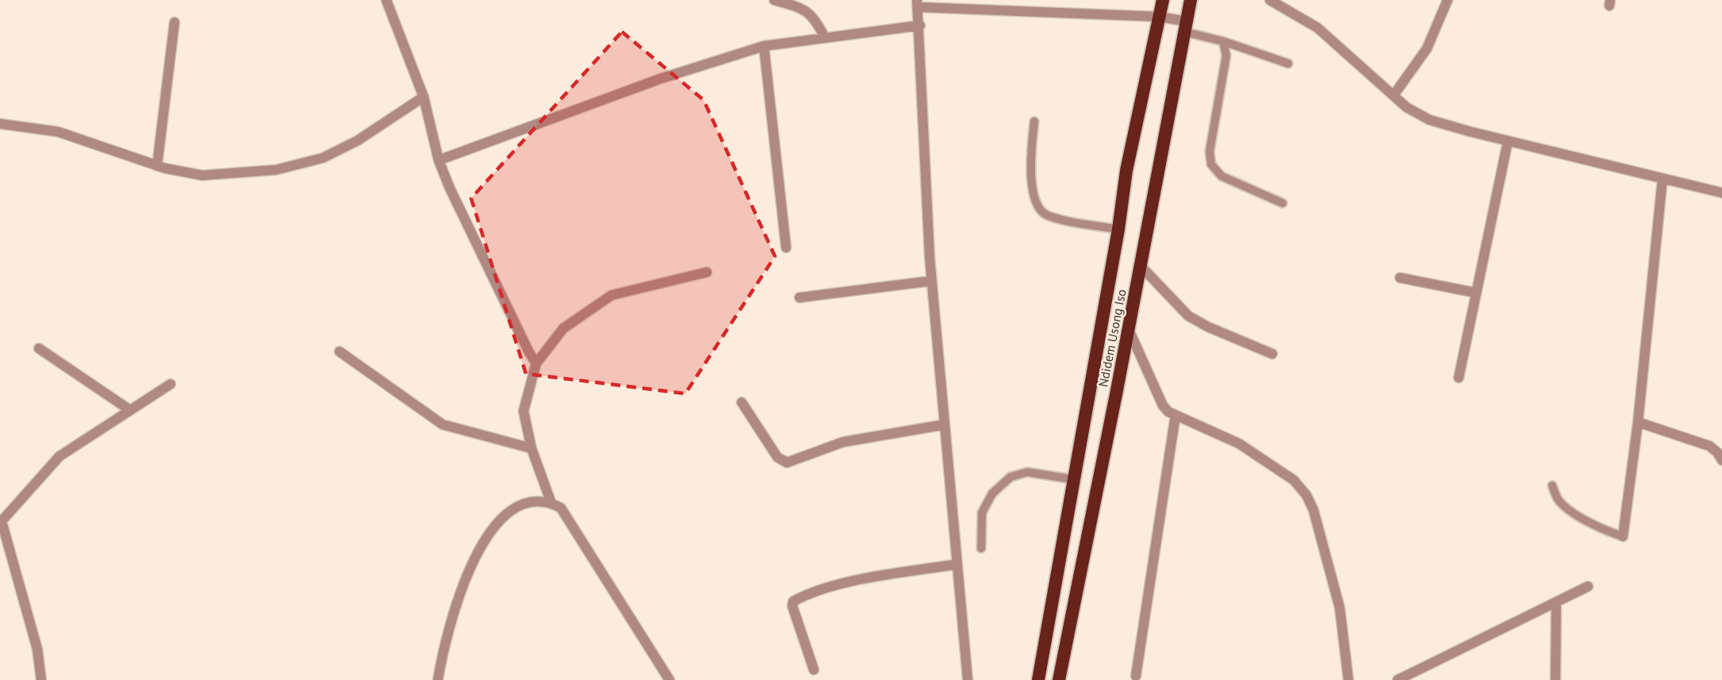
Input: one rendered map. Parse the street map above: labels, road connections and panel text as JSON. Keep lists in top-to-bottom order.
{
  "streets": {
    "highway": ["Ndidem Usong Iso"]
  }
}
